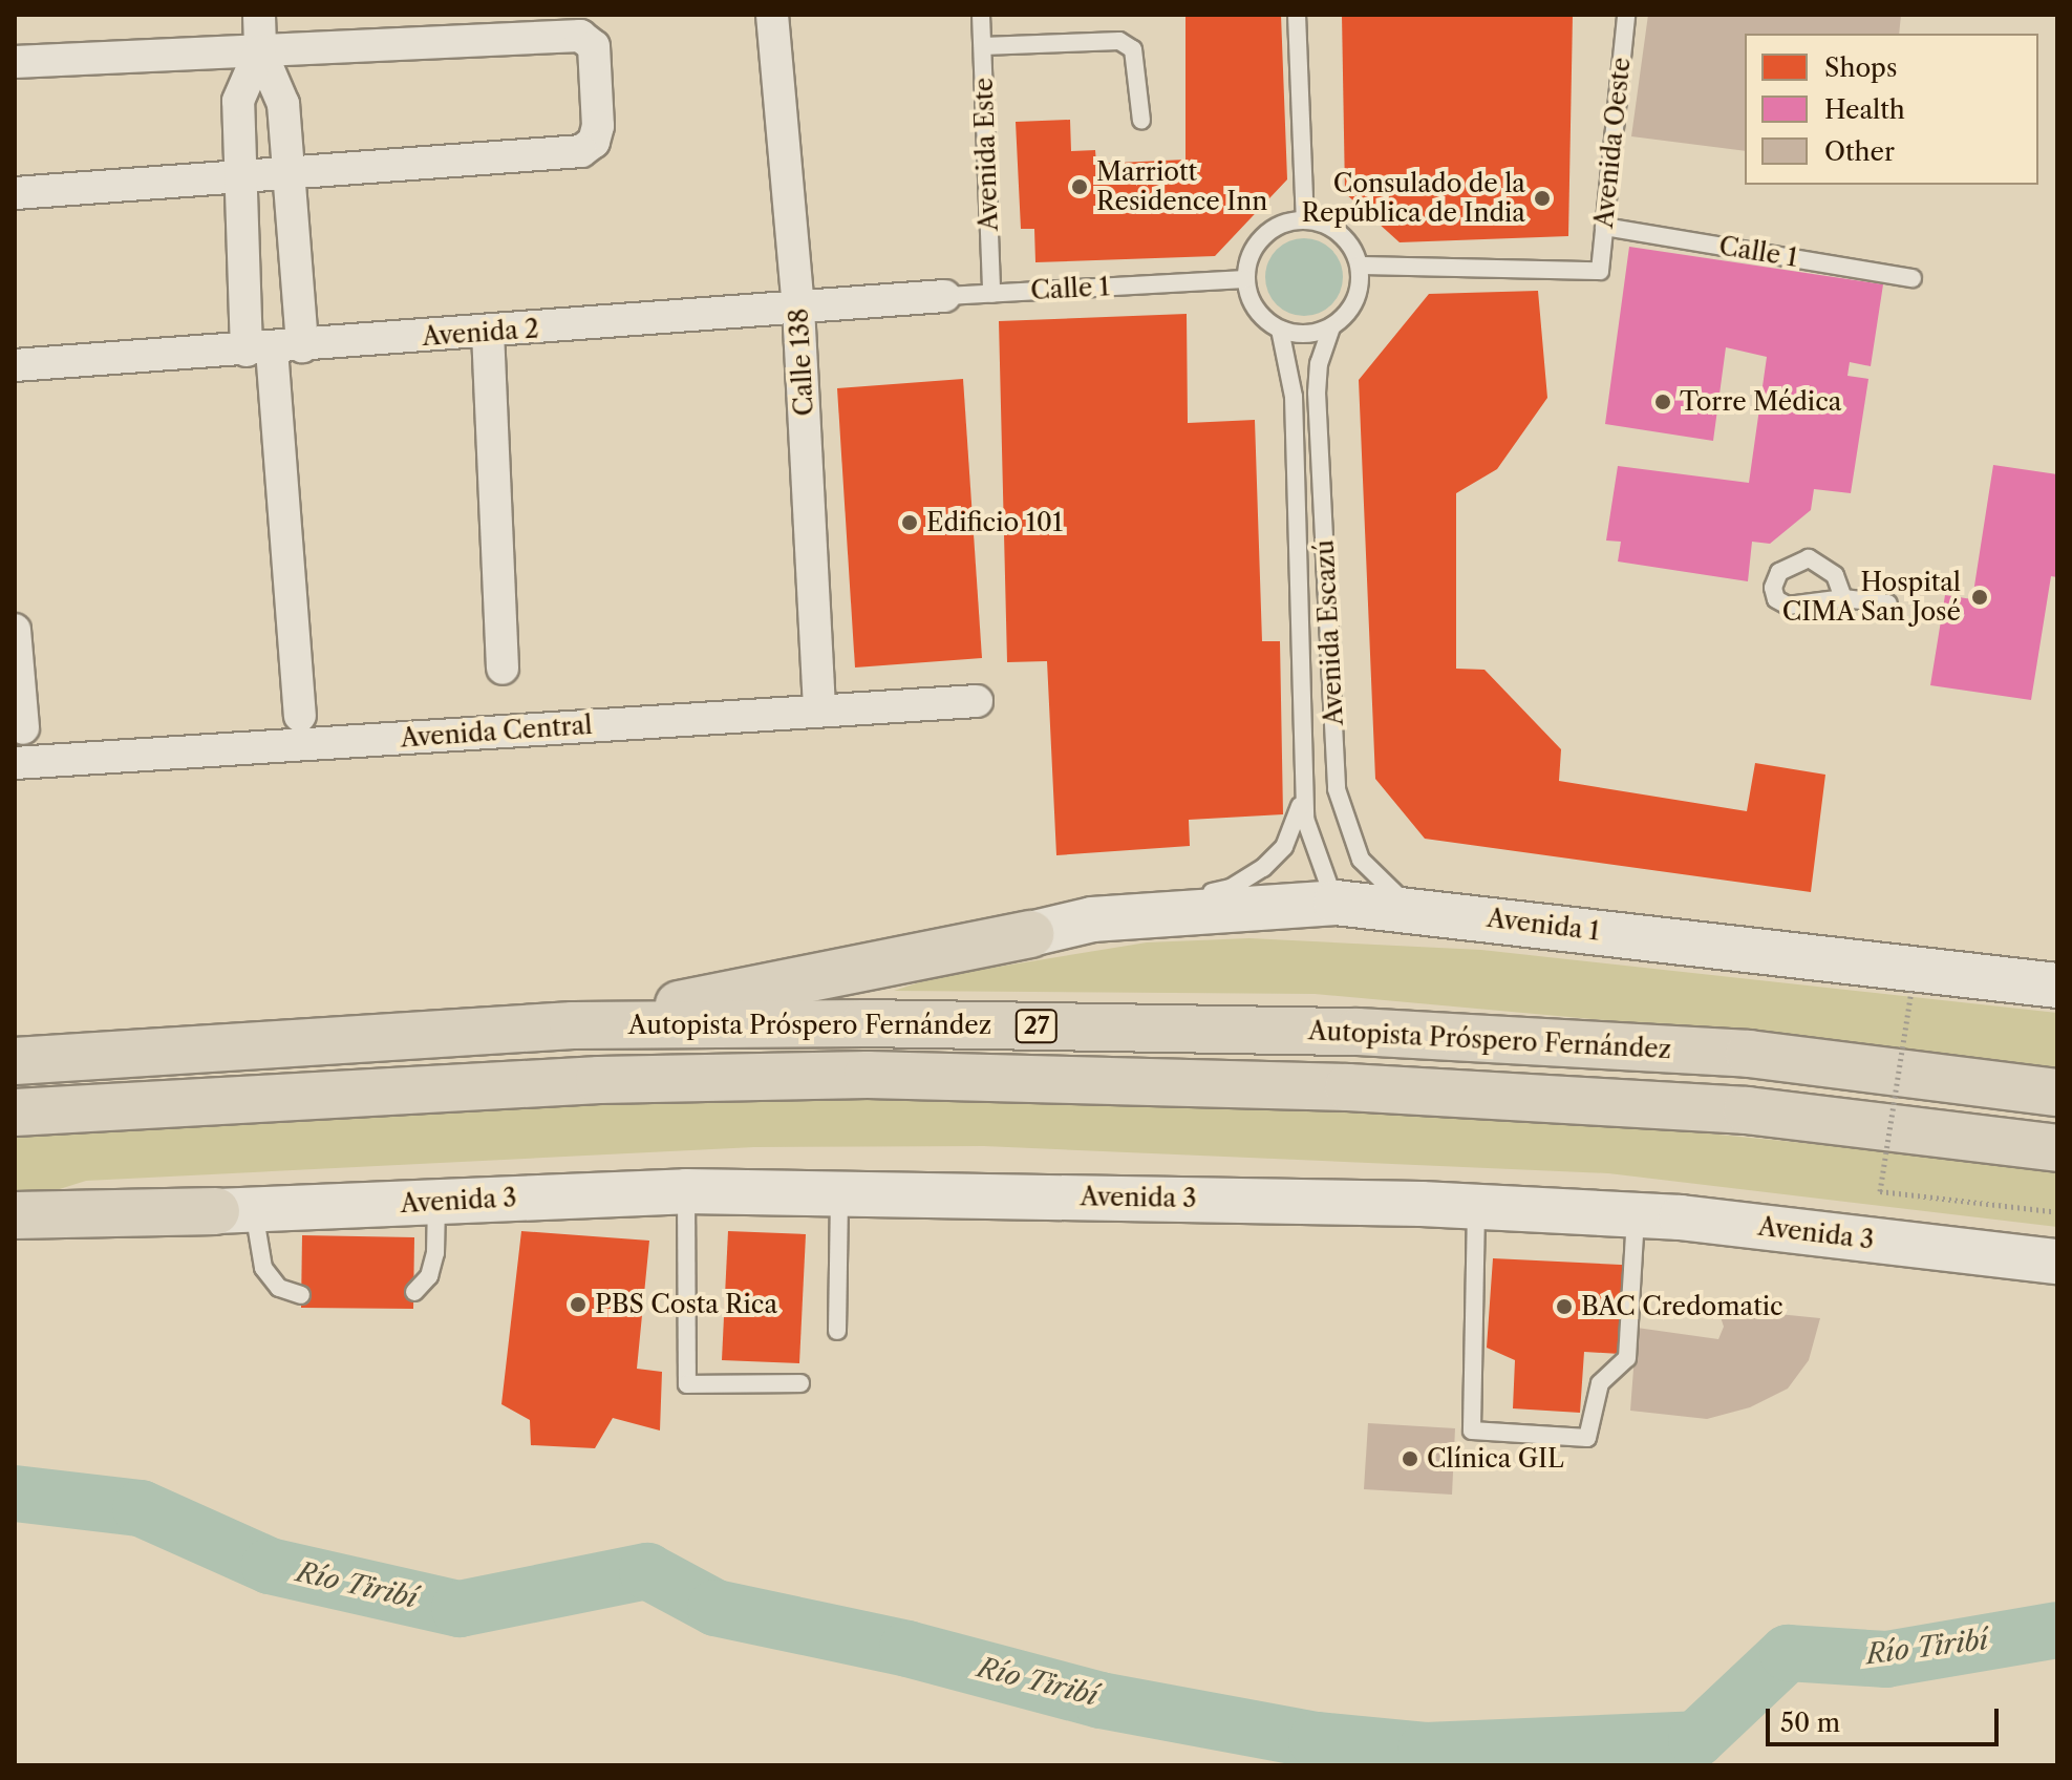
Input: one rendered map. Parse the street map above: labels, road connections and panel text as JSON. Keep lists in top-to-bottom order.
{
  "streets": {
    "highway": ["Autopista Próspero Fernández", "27"],
    "street": [
      "Avenida 2",
      "Calle 138",
      "Avenida Central",
      "Avenida 1",
      "Avenida 3"
    ],
    "lane": [
      "Avenida Oeste",
      "Avenida Este",
      "Calle 1",
      "Avenida Escazú"
    ]
  },
  "crossings": [
    ["Avenida Oeste", "Calle 1"],
    ["Avenida Oeste", "Avenida Escazú"],
    ["Avenida Este", "Calle 1"],
    ["Calle 1", "Avenida 2"],
    ["Calle 1", "Avenida Escazú"],
    ["Avenida 2", "Calle 138"],
    ["Calle 138", "Avenida Central"],
    ["Avenida Escazú", "Avenida 1"]
  ],
  "water": ["Río Tiribí"],
  "places": [
    "Marriott Residence Inn",
    "Consulado de la República de India",
    "Torre Médica",
    "Edificio 101",
    "Hospital CIMA San José",
    "PBS Costa Rica",
    "BAC Credomatic",
    "Clínica GIL"
  ],
  "legend": ["Shops", "Health", "Other"],
  "scale_bar": "50 m"
}
